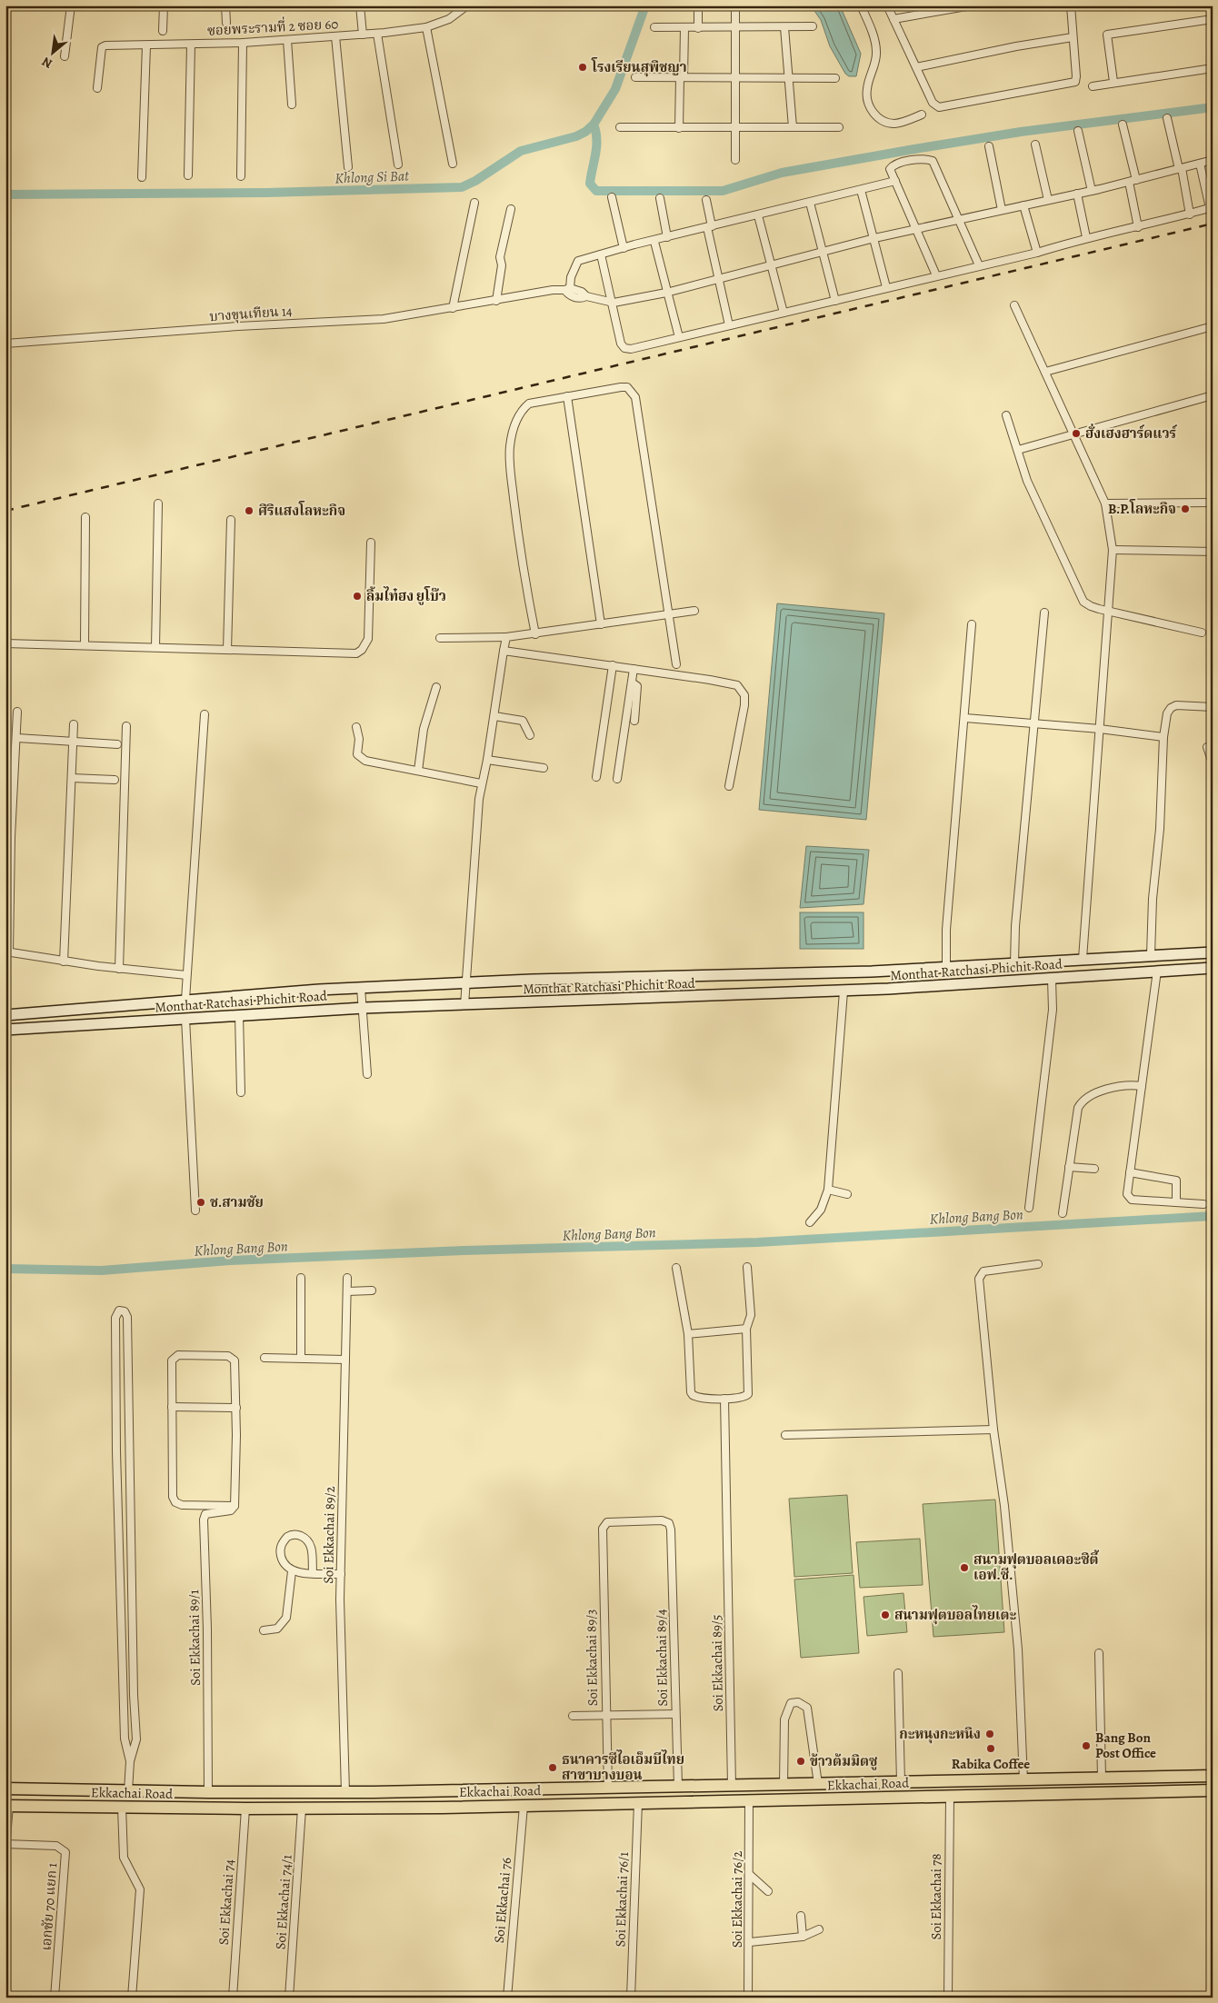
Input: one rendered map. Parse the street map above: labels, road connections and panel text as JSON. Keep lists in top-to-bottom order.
{
  "streets": {
    "main road": ["Ekkachai Road"],
    "street": [
      "ซอยพระรามที่ 2 ซอย 60",
      "บางขุนเทียน 14",
      "Monthat Ratchasi Phichit Road",
      "Soi Ekkachai 89/2",
      "Soi Ekkachai 89/1",
      "Soi Ekkachai 89/3",
      "Soi Ekkachai 89/4",
      "Soi Ekkachai 89/5",
      "Soi Ekkachai 78",
      "Soi Ekkachai 76/1",
      "Soi Ekkachai 76/2",
      "Soi Ekkachai 76",
      "Soi Ekkachai 74",
      "Soi Ekkachai 74/1",
      "เอกชัย 70 แยก 1"
    ]
  },
  "crossings": [
    ["Soi Ekkachai 89/2", "Ekkachai Road"],
    ["Soi Ekkachai 89/1", "Ekkachai Road"],
    ["Soi Ekkachai 89/3", "Soi Ekkachai 89/4"],
    ["Soi Ekkachai 89/3", "Ekkachai Road"],
    ["Soi Ekkachai 89/4", "Ekkachai Road"],
    ["Soi Ekkachai 89/5", "Ekkachai Road"],
    ["Ekkachai Road", "Soi Ekkachai 78"],
    ["Ekkachai Road", "Soi Ekkachai 76/1"],
    ["Ekkachai Road", "Soi Ekkachai 76/2"],
    ["Ekkachai Road", "Soi Ekkachai 76"],
    ["Ekkachai Road", "Soi Ekkachai 74"],
    ["Ekkachai Road", "Soi Ekkachai 74/1"]
  ],
  "water": ["Khlong Si Bat", "Khlong Bang Bon"],
  "places": [
    "โรงเรียนสุพิชญา",
    "ฮั่งเฮงฮาร์ดแวร์",
    "B.P.โลหะกิจ",
    "ศิริแสงโลหะกิจ",
    "ลิ้มไท๋ฮง ยูโบ๊ว",
    "ช.สามชัย",
    "สนามฟุตบอลเดอะซิตี้ เอฟ.ซี.",
    "สนามฟุตบอลไทยเตะ",
    "กะหนุงกะหนิง",
    "Bang Bon Post Office",
    "Rabika Coffee",
    "ข้าวต้มมิตซู",
    "ธนาคารซีไอเอ็มบีไทย สาขาบางบอน"
  ],
  "north": "bottom left"
}
